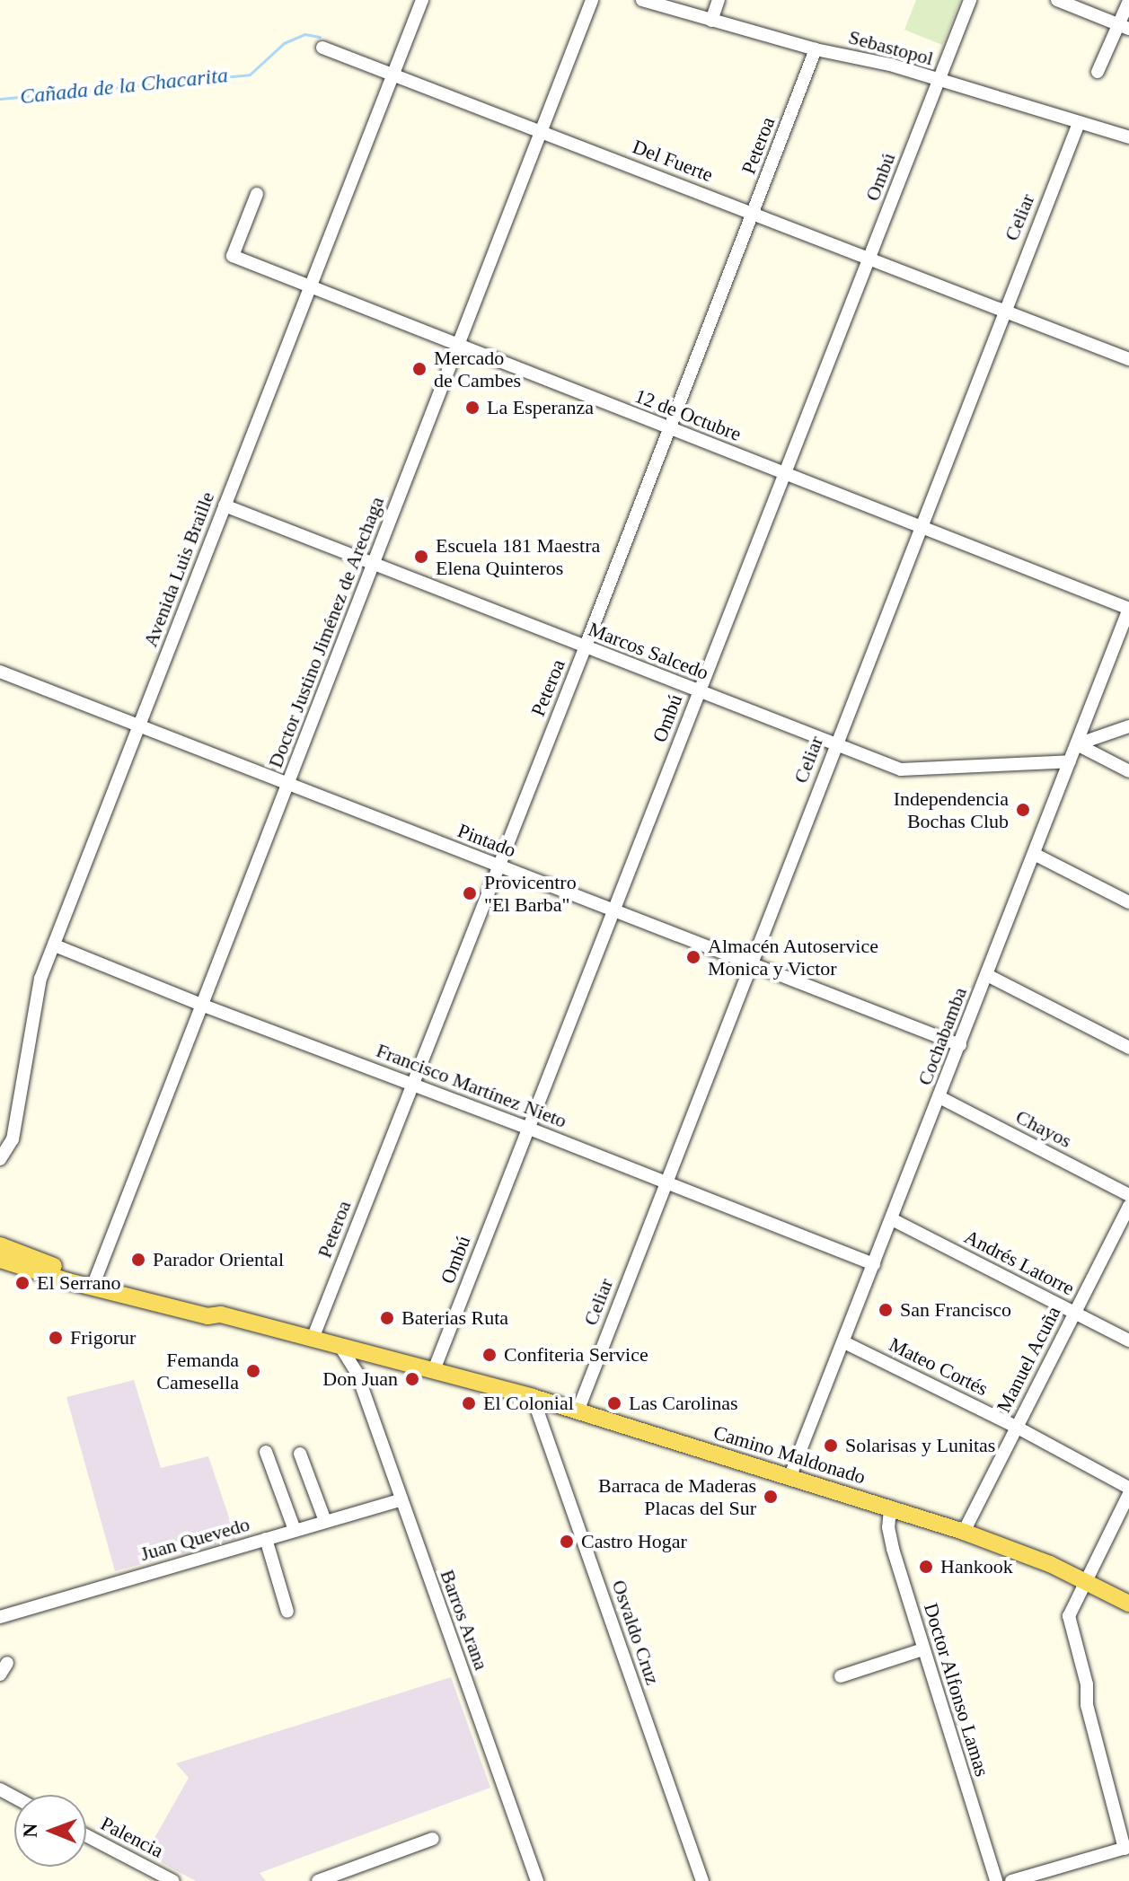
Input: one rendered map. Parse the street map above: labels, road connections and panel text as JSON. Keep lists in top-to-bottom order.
{
  "streets": {
    "main road": ["Camino Maldonado"],
    "street": [
      "Sebastopol",
      "Peteroa",
      "Del Fuerte",
      "Ombú",
      "Celiar",
      "12 de Octubre",
      "Avenida Luis Braille",
      "Doctor Justino Jiménez de Arechaga",
      "Marcos Salcedo",
      "Pintado",
      "Cochabamba",
      "Francisco Martínez Nieto",
      "Chayos",
      "Andrés Latorre",
      "Manuel Acuña",
      "Mateo Cortés",
      "Juan Quevedo",
      "Barros Arana",
      "Osvaldo Cruz",
      "Doctor Alfonso Lamas",
      "Palencia"
    ]
  },
  "crossings": [
    ["Sebastopol", "Peteroa"],
    ["Sebastopol", "Ombú"],
    ["Sebastopol", "Celiar"],
    ["Peteroa", "Del Fuerte"],
    ["Peteroa", "12 de Octubre"],
    ["Peteroa", "Marcos Salcedo"],
    ["Peteroa", "Pintado"],
    ["Peteroa", "Francisco Martínez Nieto"],
    ["Peteroa", "Camino Maldonado"],
    ["Del Fuerte", "Ombú"],
    ["Del Fuerte", "Celiar"],
    ["Del Fuerte", "Avenida Luis Braille"],
    ["Del Fuerte", "Doctor Justino Jiménez de Arechaga"],
    ["Ombú", "12 de Octubre"],
    ["Ombú", "Marcos Salcedo"],
    ["Ombú", "Pintado"],
    ["Ombú", "Francisco Martínez Nieto"],
    ["Ombú", "Camino Maldonado"],
    ["Celiar", "12 de Octubre"],
    ["Celiar", "Marcos Salcedo"],
    ["Celiar", "Pintado"],
    ["Celiar", "Francisco Martínez Nieto"],
    ["Celiar", "Camino Maldonado"],
    ["12 de Octubre", "Avenida Luis Braille"],
    ["12 de Octubre", "Doctor Justino Jiménez de Arechaga"],
    ["12 de Octubre", "Cochabamba"],
    ["Avenida Luis Braille", "Marcos Salcedo"],
    ["Avenida Luis Braille", "Pintado"],
    ["Avenida Luis Braille", "Francisco Martínez Nieto"],
    ["Doctor Justino Jiménez de Arechaga", "Marcos Salcedo"],
    ["Doctor Justino Jiménez de Arechaga", "Pintado"],
    ["Doctor Justino Jiménez de Arechaga", "Francisco Martínez Nieto"],
    ["Doctor Justino Jiménez de Arechaga", "Camino Maldonado"],
    ["Marcos Salcedo", "Cochabamba"],
    ["Pintado", "Cochabamba"],
    ["Cochabamba", "Francisco Martínez Nieto"],
    ["Cochabamba", "Chayos"],
    ["Cochabamba", "Andrés Latorre"],
    ["Cochabamba", "Mateo Cortés"],
    ["Cochabamba", "Camino Maldonado"],
    ["Andrés Latorre", "Manuel Acuña"],
    ["Manuel Acuña", "Mateo Cortés"],
    ["Manuel Acuña", "Camino Maldonado"],
    ["Camino Maldonado", "Barros Arana"],
    ["Camino Maldonado", "Osvaldo Cruz"],
    ["Camino Maldonado", "Doctor Alfonso Lamas"],
    ["Juan Quevedo", "Barros Arana"]
  ],
  "water": ["Cañada de la Chacarita"],
  "places": [
    "Mercado de Cambes",
    "La Esperanza",
    "Escuela 181 Maestra Elena Quinteros",
    "Independencia Bochas Club",
    "Provicentro \"El Barba\"",
    "Almacén Autoservice Monica y Victor",
    "Parador Oriental",
    "El Serrano",
    "San Francisco",
    "Baterias Ruta",
    "Frigorur",
    "Confiteria Service",
    "Femanda Camesella",
    "Don Juan",
    "El Colonial",
    "Las Carolinas",
    "Solarisas y Lunitas",
    "Barraca de Maderas Placas del Sur",
    "Castro Hogar",
    "Hankook"
  ],
  "north": "left"
}
